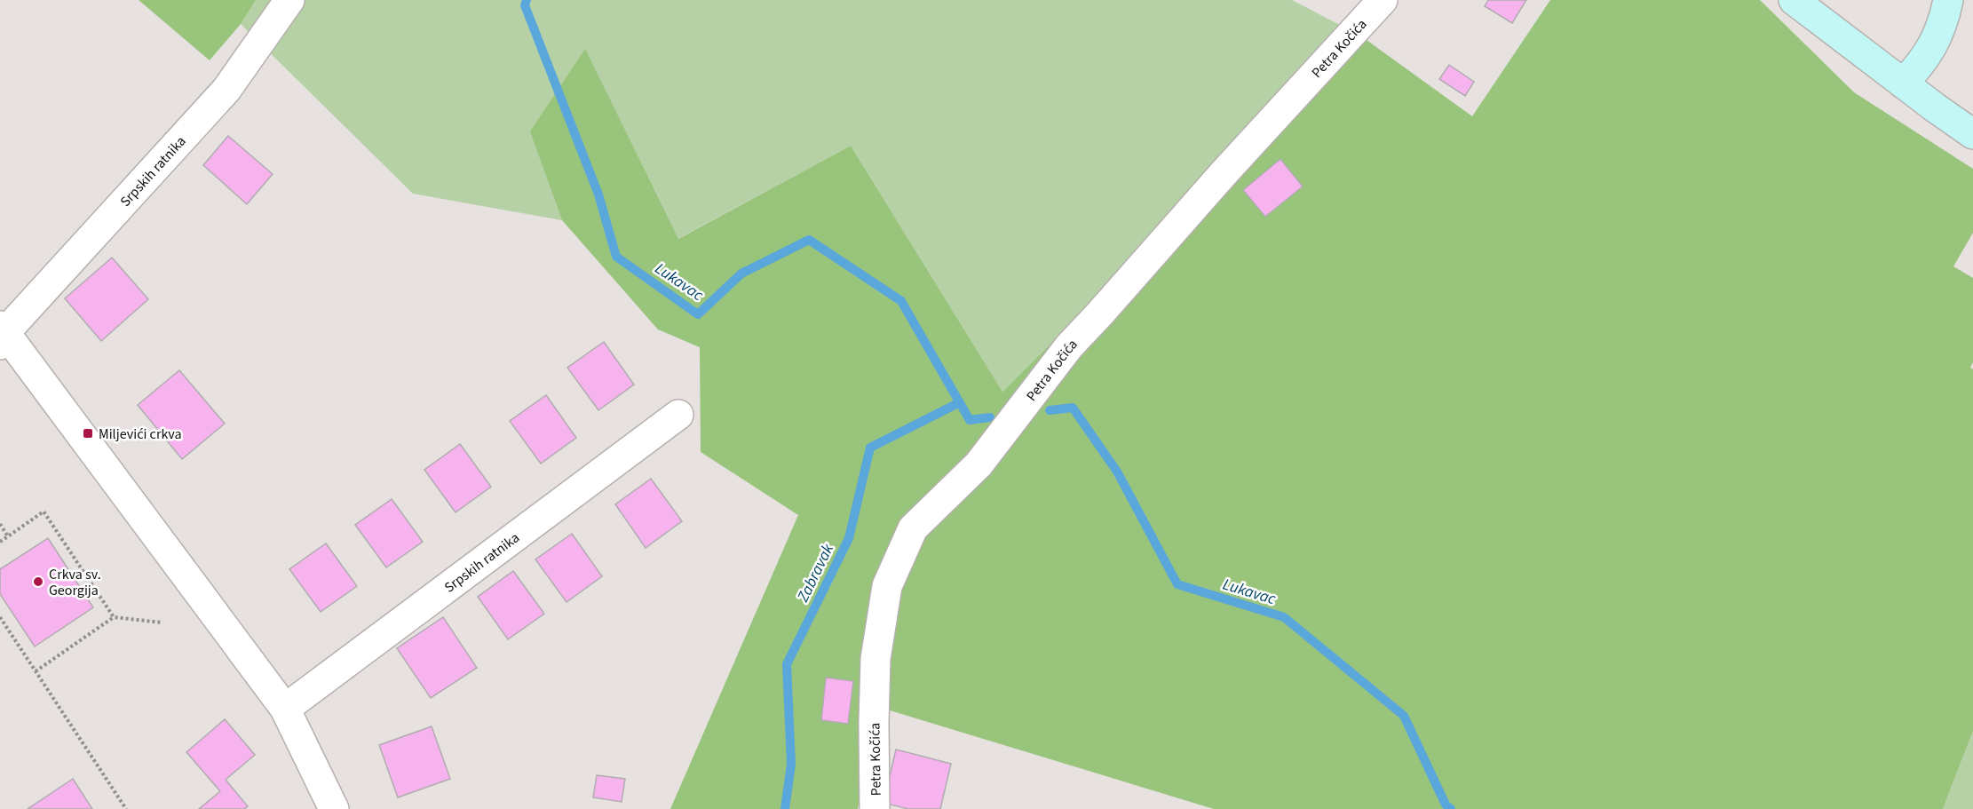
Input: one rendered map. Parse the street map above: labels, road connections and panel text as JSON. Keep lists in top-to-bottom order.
{
  "streets": {
    "street": ["Petra Kočića", "Srpskih ratnika"]
  },
  "water": ["Lukavac", "Zabravak"],
  "places": {
    "transit": ["Miljevići crkva"],
    "other": ["Crkva sv. Georgija"]
  }
}
